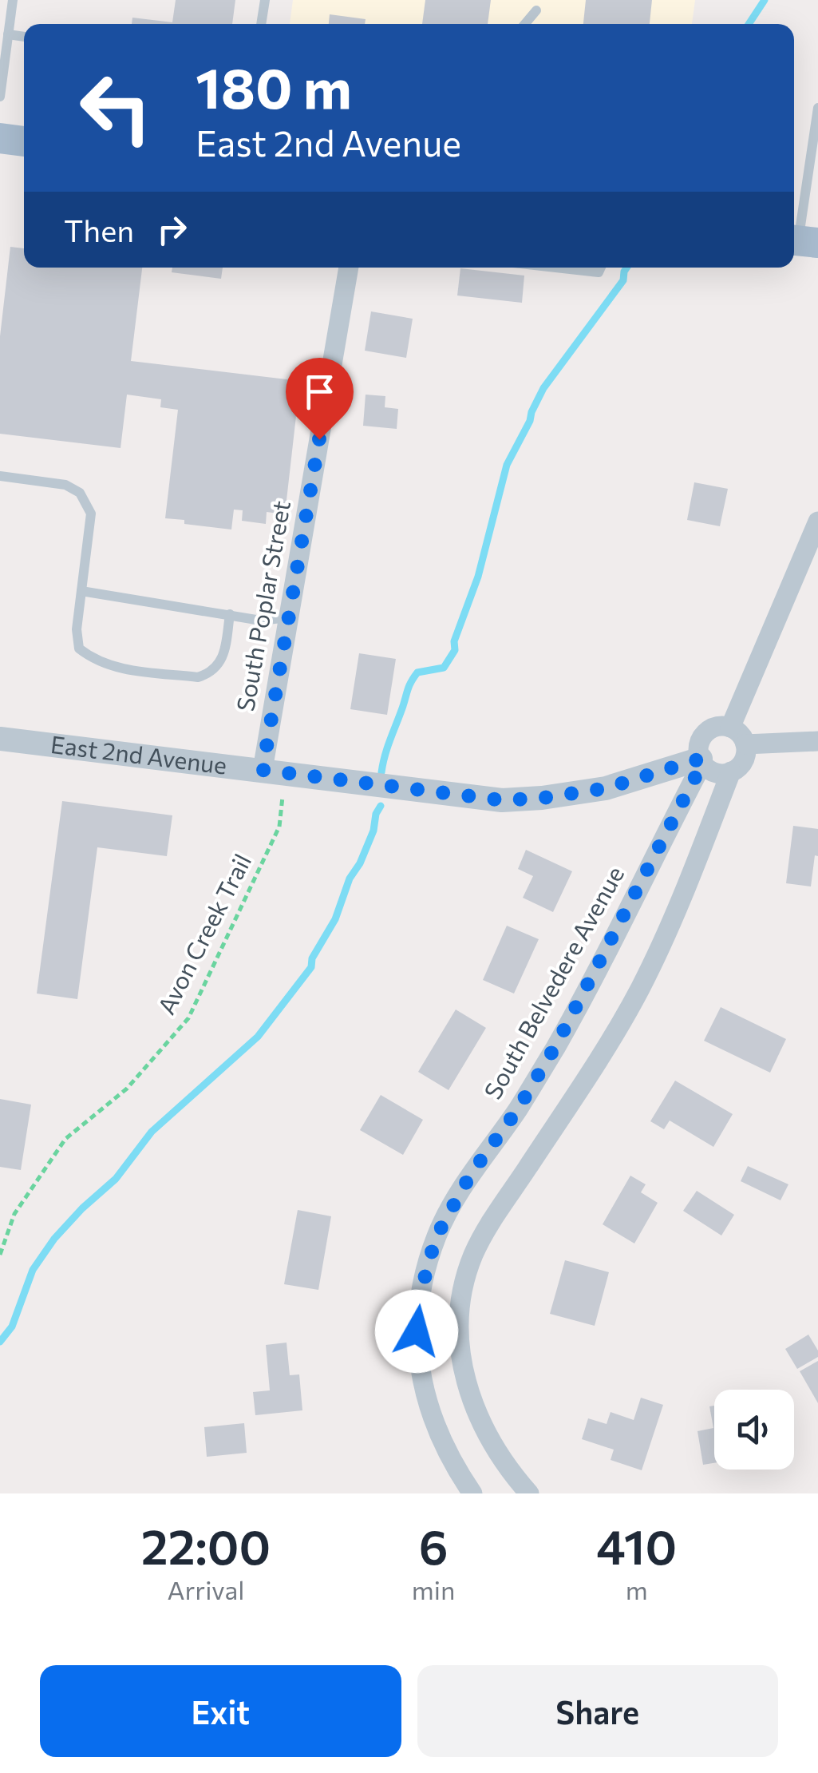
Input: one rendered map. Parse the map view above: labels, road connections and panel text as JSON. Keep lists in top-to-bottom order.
{
  "streets": {
    "street": ["South Poplar Street", "East 2nd Avenue", "South Belvedere Avenue"],
    "path": ["Avon Creek Trail"]
  },
  "crossings": [
    ["South Poplar Street", "East 2nd Avenue"],
    ["South Poplar Street", "Avon Creek Trail"],
    ["East 2nd Avenue", "Avon Creek Trail"],
    ["East 2nd Avenue", "South Belvedere Avenue"]
  ],
  "page": {
    "turn": ["180 m", "East 2nd Avenue"],
    "then": "Then",
    "eta": [
      "22:00",
      "Arrival",
      "6",
      "min",
      "410",
      "m"
    ],
    "buttons": ["Exit", "Share"]
  }
}
